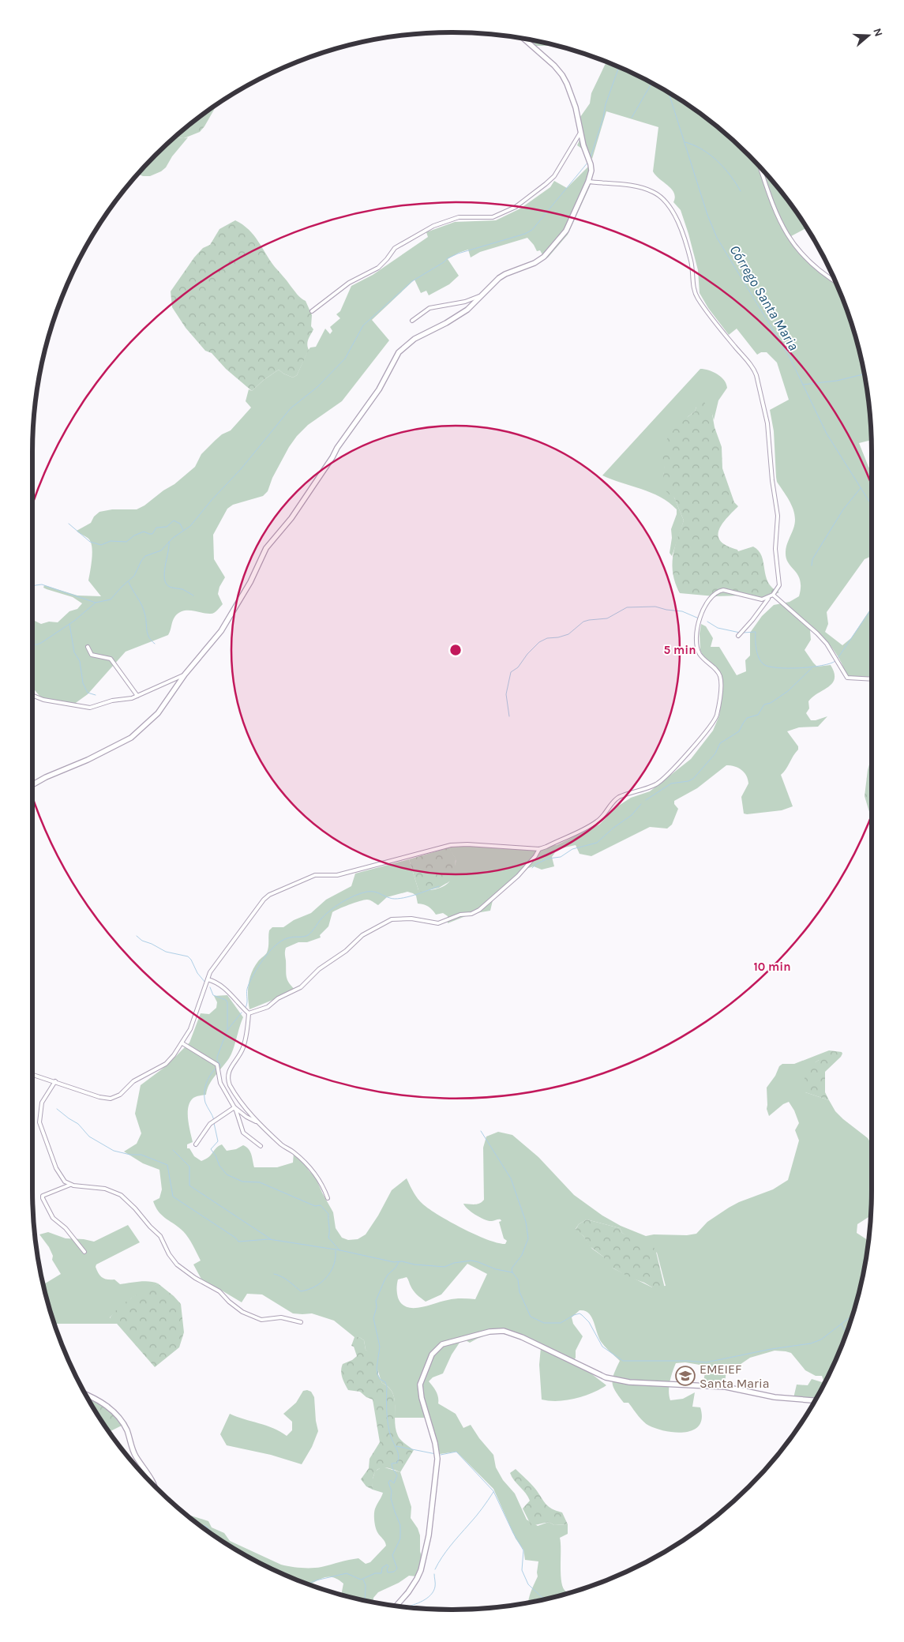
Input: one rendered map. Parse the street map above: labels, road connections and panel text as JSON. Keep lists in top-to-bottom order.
{
  "water": ["Córrego Santa Maria"],
  "places": {
    "school or university": ["EMEIEF Santa Maria"]
  },
  "north": "right",
  "rings": ["5 min", "10 min"]
}
